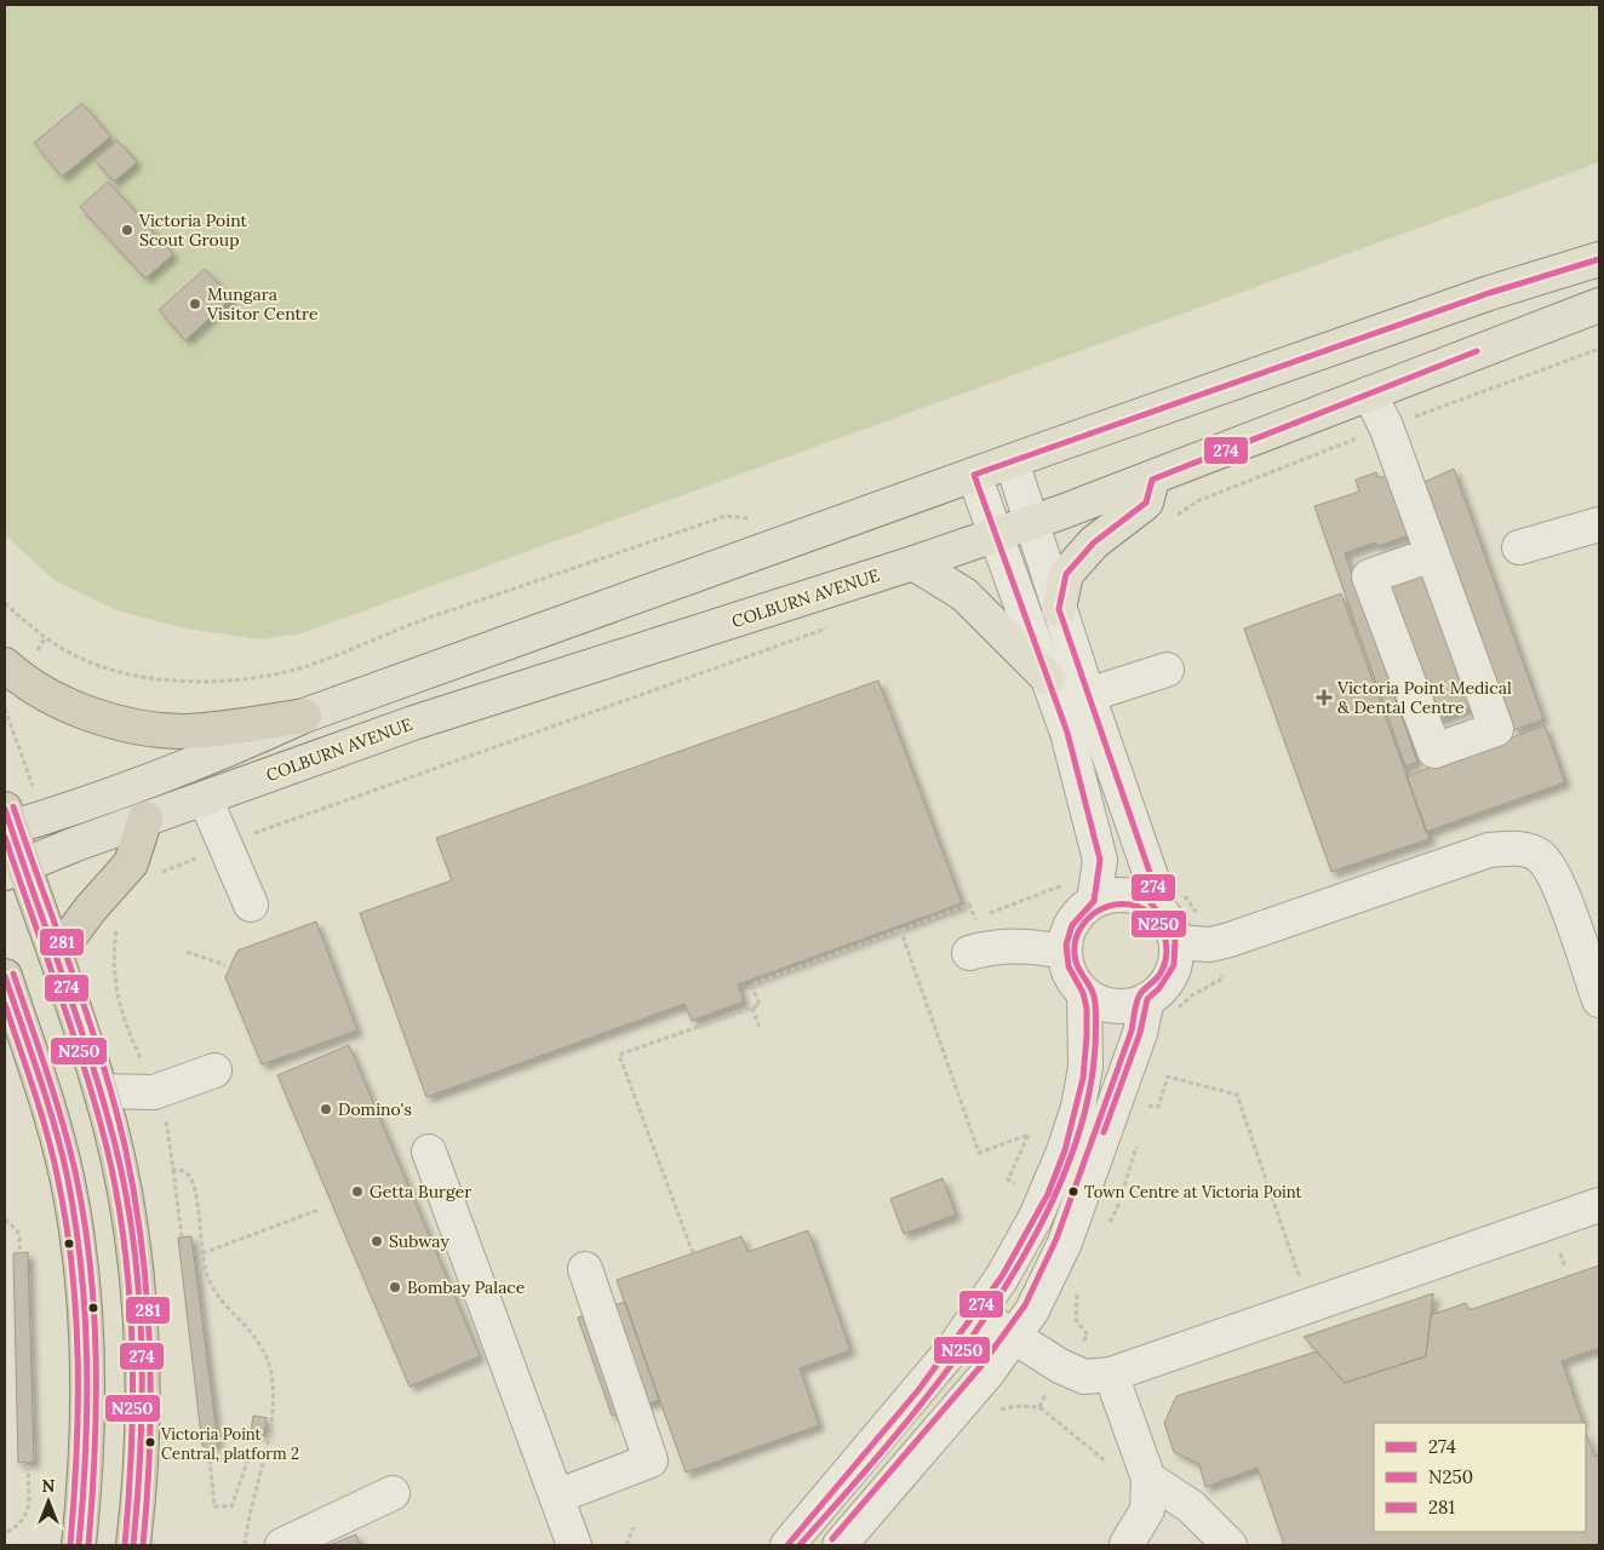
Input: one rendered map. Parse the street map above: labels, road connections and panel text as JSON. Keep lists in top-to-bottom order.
{
  "streets": {
    "main road": ["COLBURN AVENUE"]
  },
  "places": {
    "other": [
      "Victoria Point Scout Group",
      "Mungara Visitor Centre",
      "Domino's",
      "Getta Burger",
      "Town Centre at Victoria Point",
      "Subway",
      "Bombay Palace",
      "Victoria Point Central, platform 2"
    ],
    "health": ["Victoria Point Medical & Dental Centre"]
  },
  "lines": ["transit line 274", "transit line 281", "transit line N250"],
  "legend": ["274", "N250", "281"],
  "north": "top"
}
